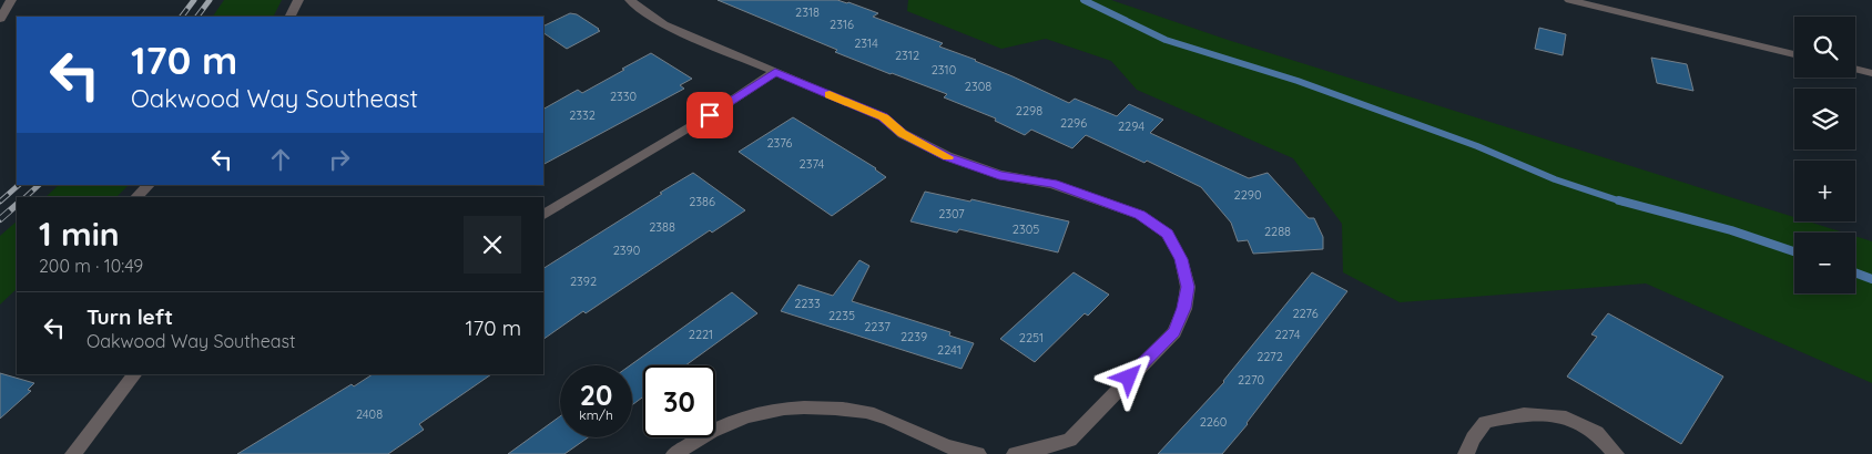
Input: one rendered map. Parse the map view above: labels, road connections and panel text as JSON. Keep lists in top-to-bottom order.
{
  "house_numbers": [
    "2318",
    "2316",
    "2314",
    "2312",
    "2310",
    "2308",
    "2330",
    "2298",
    "2332",
    "2296",
    "2294",
    "2376",
    "2374",
    "2290",
    "2386",
    "2307",
    "2388",
    "2305",
    "2288",
    "2390",
    "2392",
    "2233",
    "2276",
    "2235",
    "2237",
    "2221",
    "2274",
    "2239",
    "2251",
    "2241",
    "2272",
    "2270",
    "2408",
    "2260"
  ],
  "page": {
    "map_buttons": ["+", "−"],
    "turn": ["170 m", "Oakwood Way Southeast"],
    "heading": ["1 min", "200 m · 10:49"],
    "list": [
      {
        "name": "Turn left",
        "note": "Oakwood Way Southeast",
        "value": "170 m"
      }
    ],
    "speed": "20 km/h",
    "limit": "30"
  }
}
